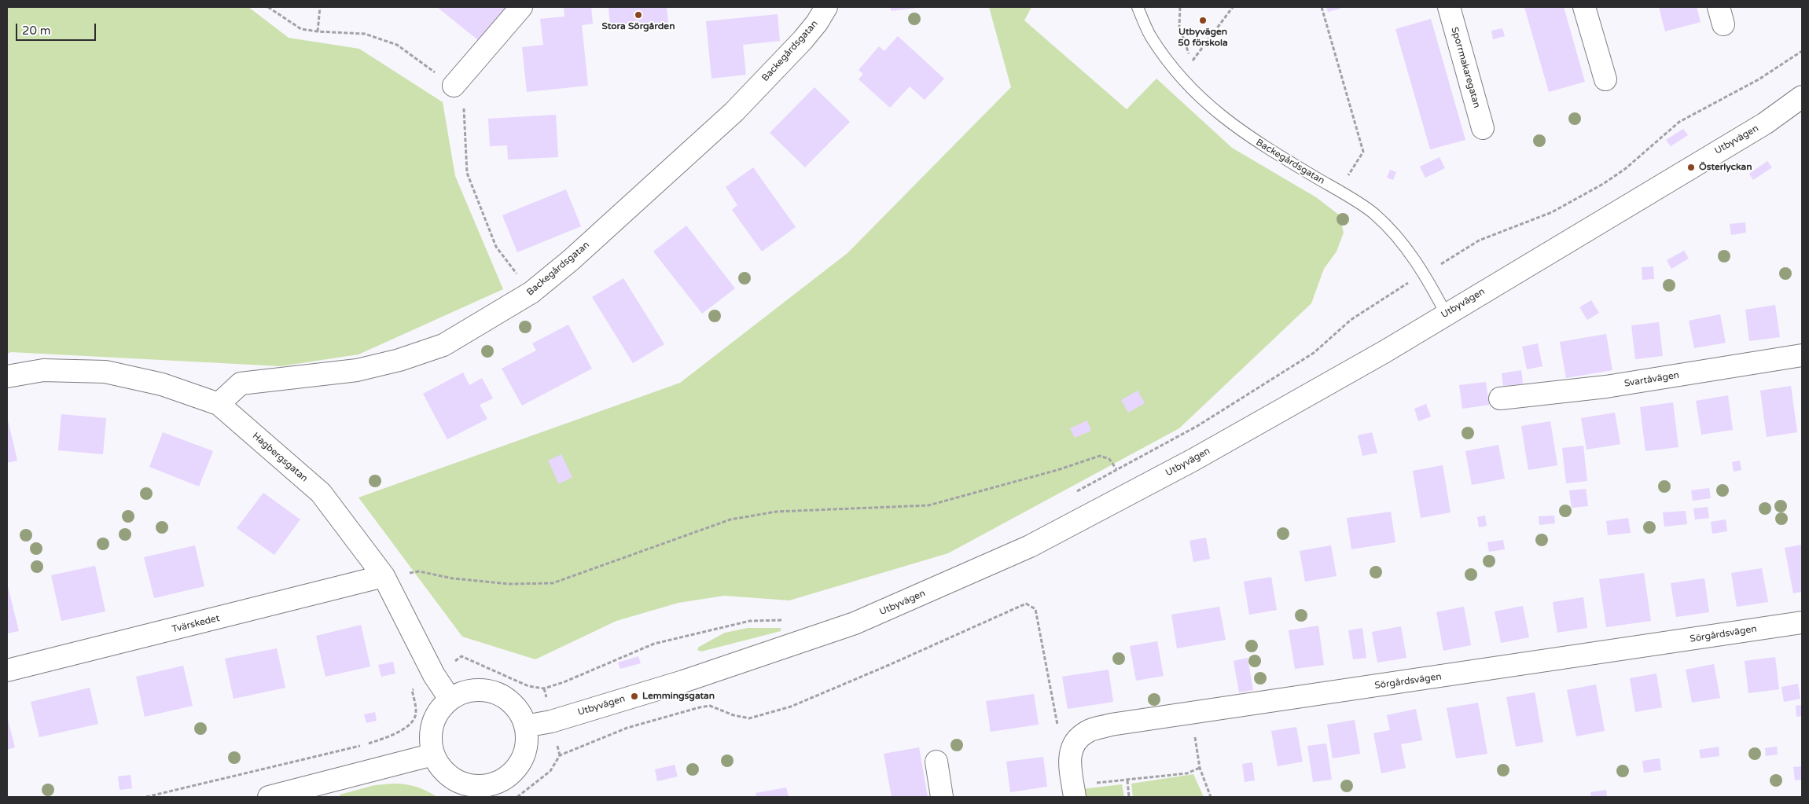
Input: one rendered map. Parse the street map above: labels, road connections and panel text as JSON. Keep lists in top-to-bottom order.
{
  "streets": {
    "street": [
      "Backegårdsgatan",
      "Sporrmakaregatan",
      "Utbyvägen",
      "Svartåvägen",
      "Hagbergsgatan",
      "Tvärskedet",
      "Sörgårdsvägen"
    ]
  },
  "crossings": [
    ["Backegårdsgatan", "Utbyvägen"],
    ["Backegårdsgatan", "Hagbergsgatan"],
    ["Utbyvägen", "Hagbergsgatan"],
    ["Hagbergsgatan", "Tvärskedet"]
  ],
  "places": [
    "Stora Sörgården",
    "Utbyvägen 50 förskola",
    "Österlyckan",
    "Lemmingsgatan"
  ],
  "scale_bar": "20 m"
}
